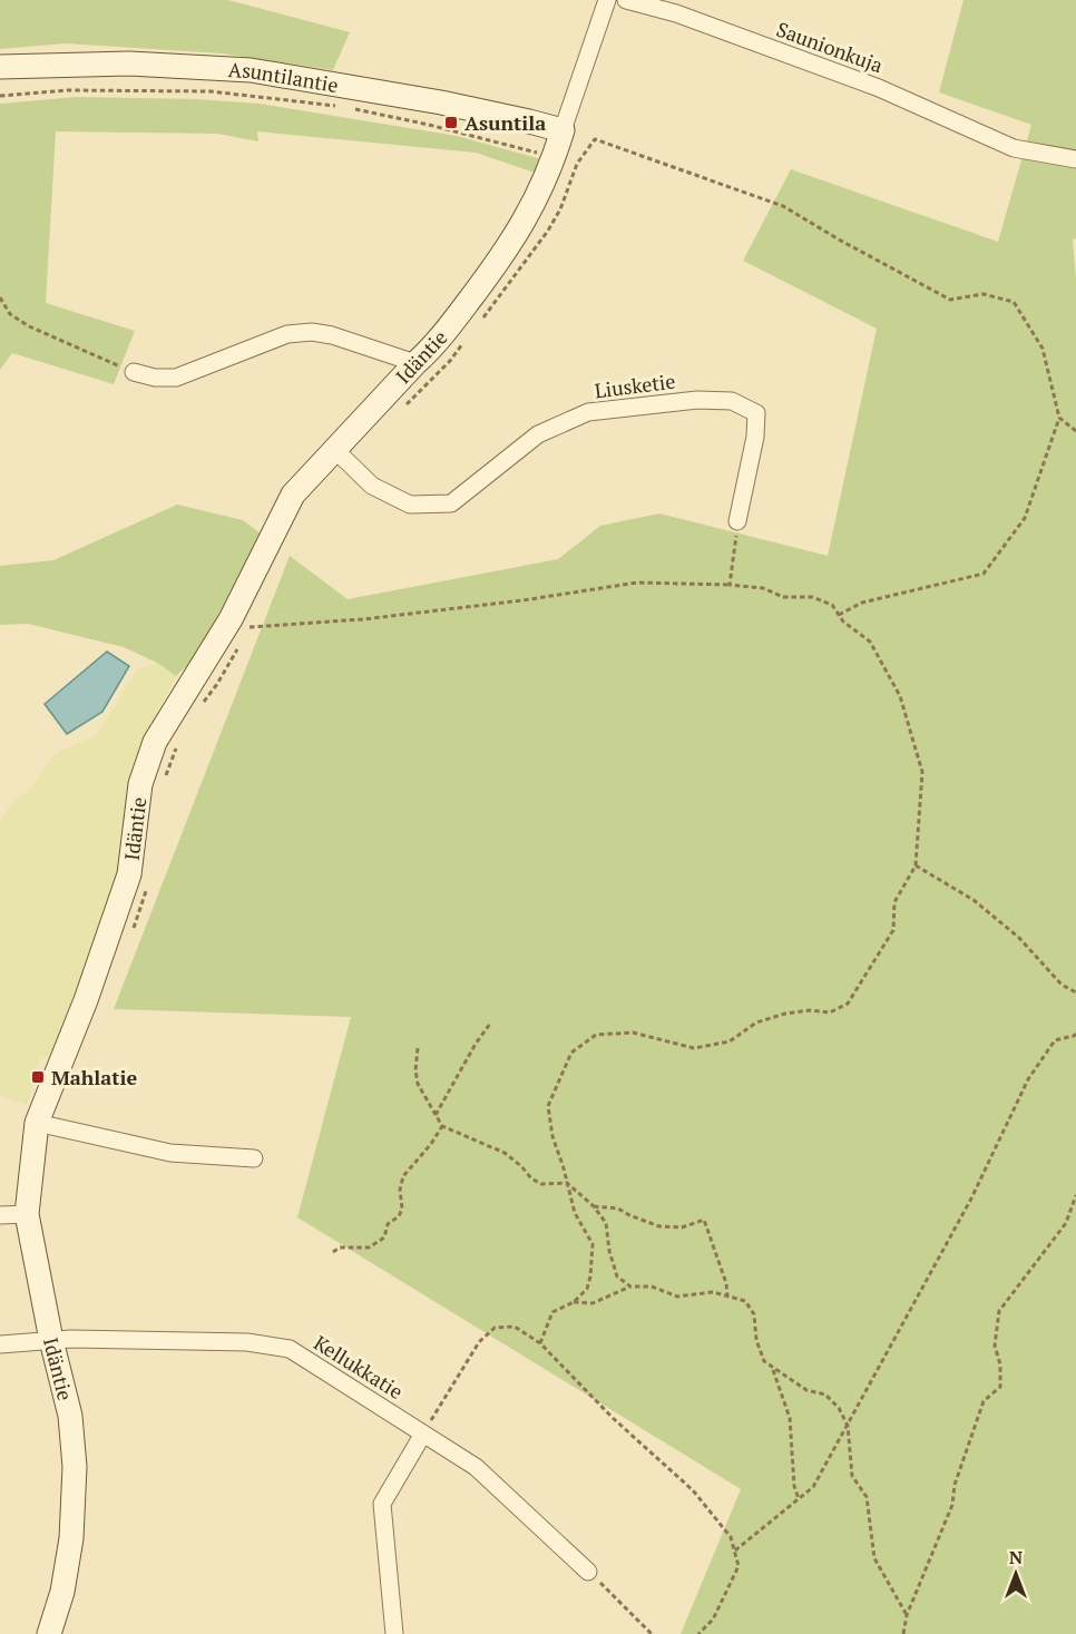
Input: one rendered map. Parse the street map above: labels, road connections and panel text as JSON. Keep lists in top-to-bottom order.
{
  "streets": {
    "street": [
      "Saunionkuja",
      "Asuntilantie",
      "Idäntie",
      "Liusketie",
      "Kellukkatie"
    ]
  },
  "crossings": [
    ["Asuntilantie", "Idäntie"],
    ["Idäntie", "Liusketie"],
    ["Idäntie", "Kellukkatie"]
  ],
  "places": {
    "transit": ["Asuntila", "Mahlatie"]
  },
  "north": "top"
}
